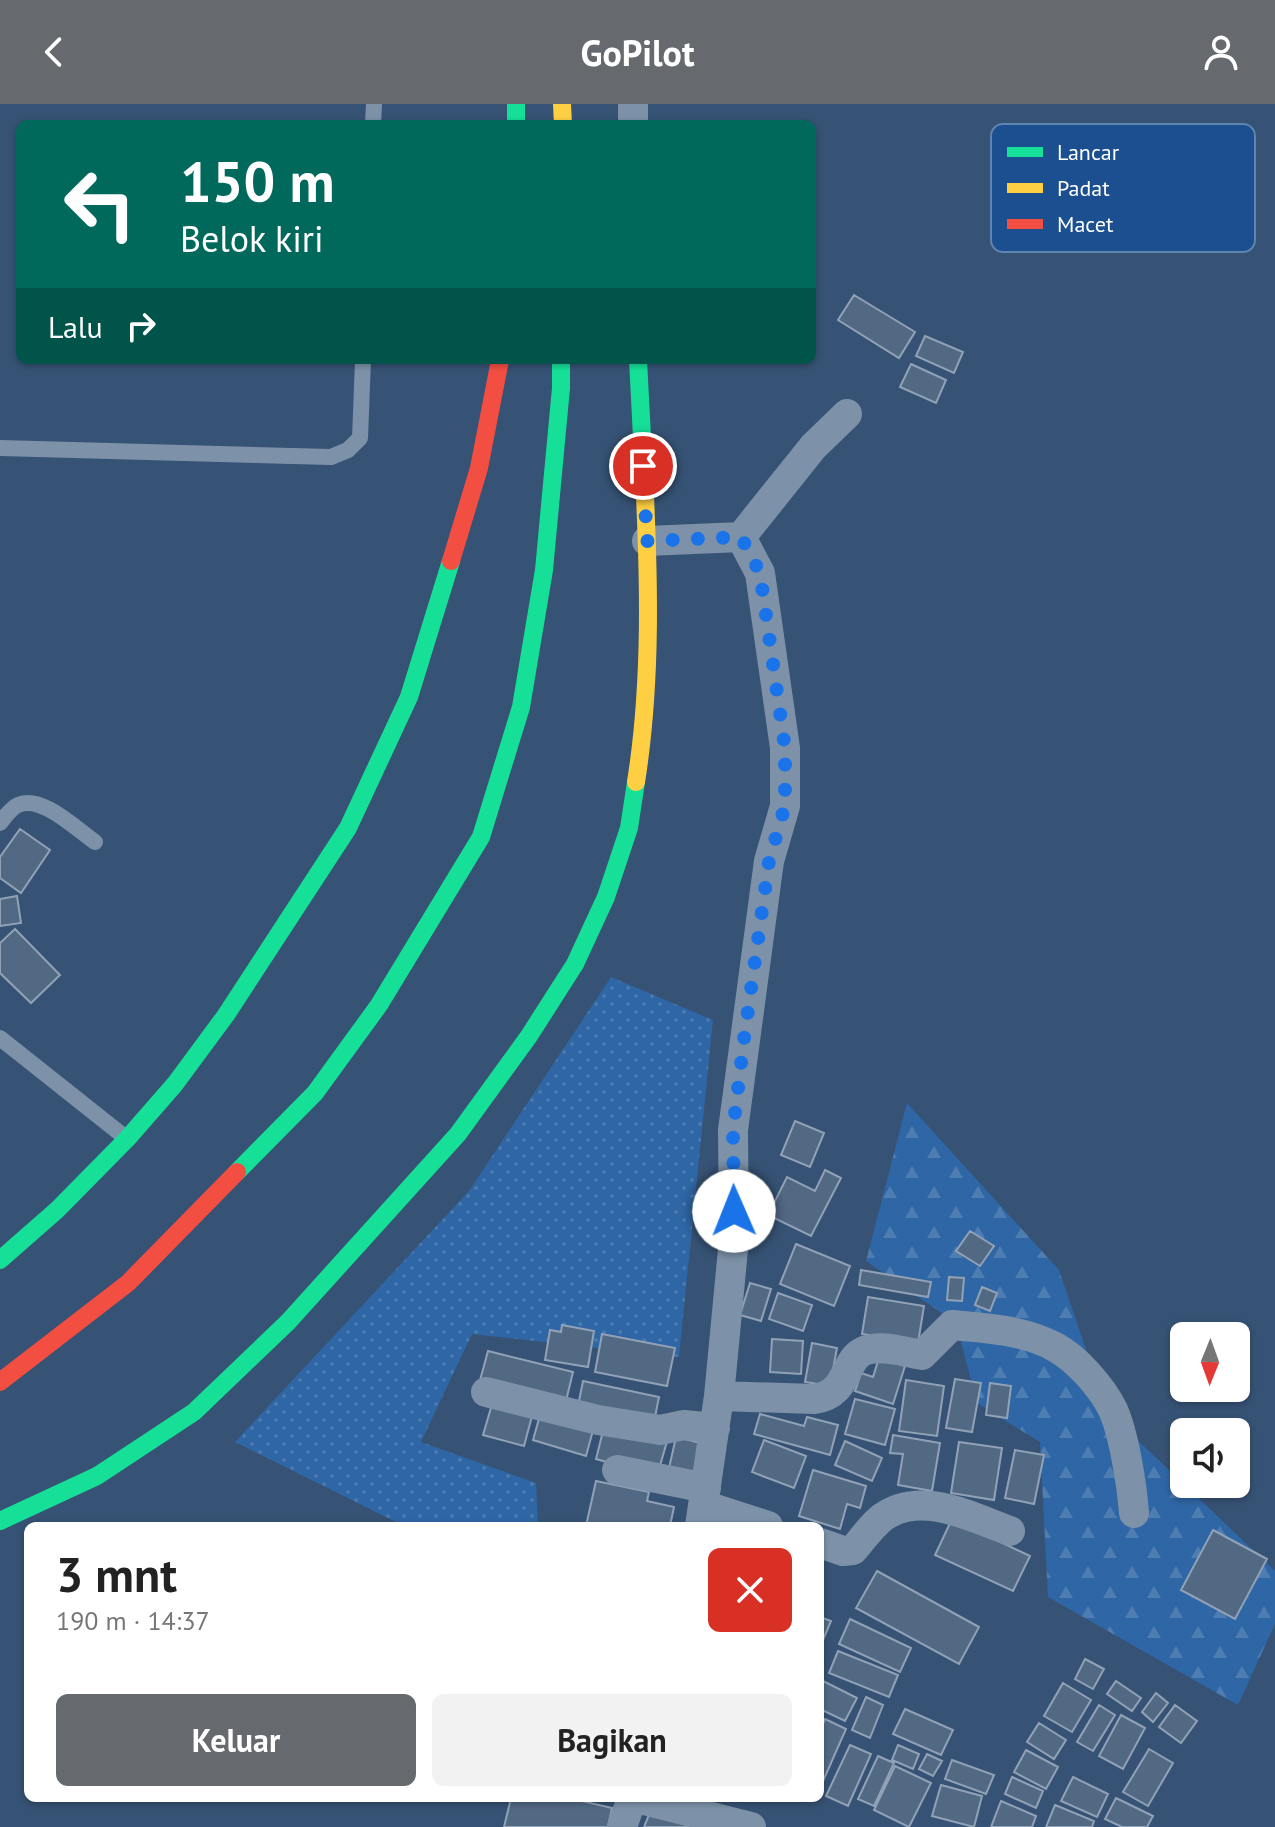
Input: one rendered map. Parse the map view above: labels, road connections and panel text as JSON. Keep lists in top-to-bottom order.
{
  "legend": ["Lancar", "Padat", "Macet"],
  "north": "bottom",
  "page": {
    "header": "GoPilot",
    "turn": ["150 m", "Belok kiri"],
    "then": "Lalu",
    "heading": ["3 mnt", "190 m · 14:37"],
    "buttons": ["Keluar", "Bagikan"]
  }
}
